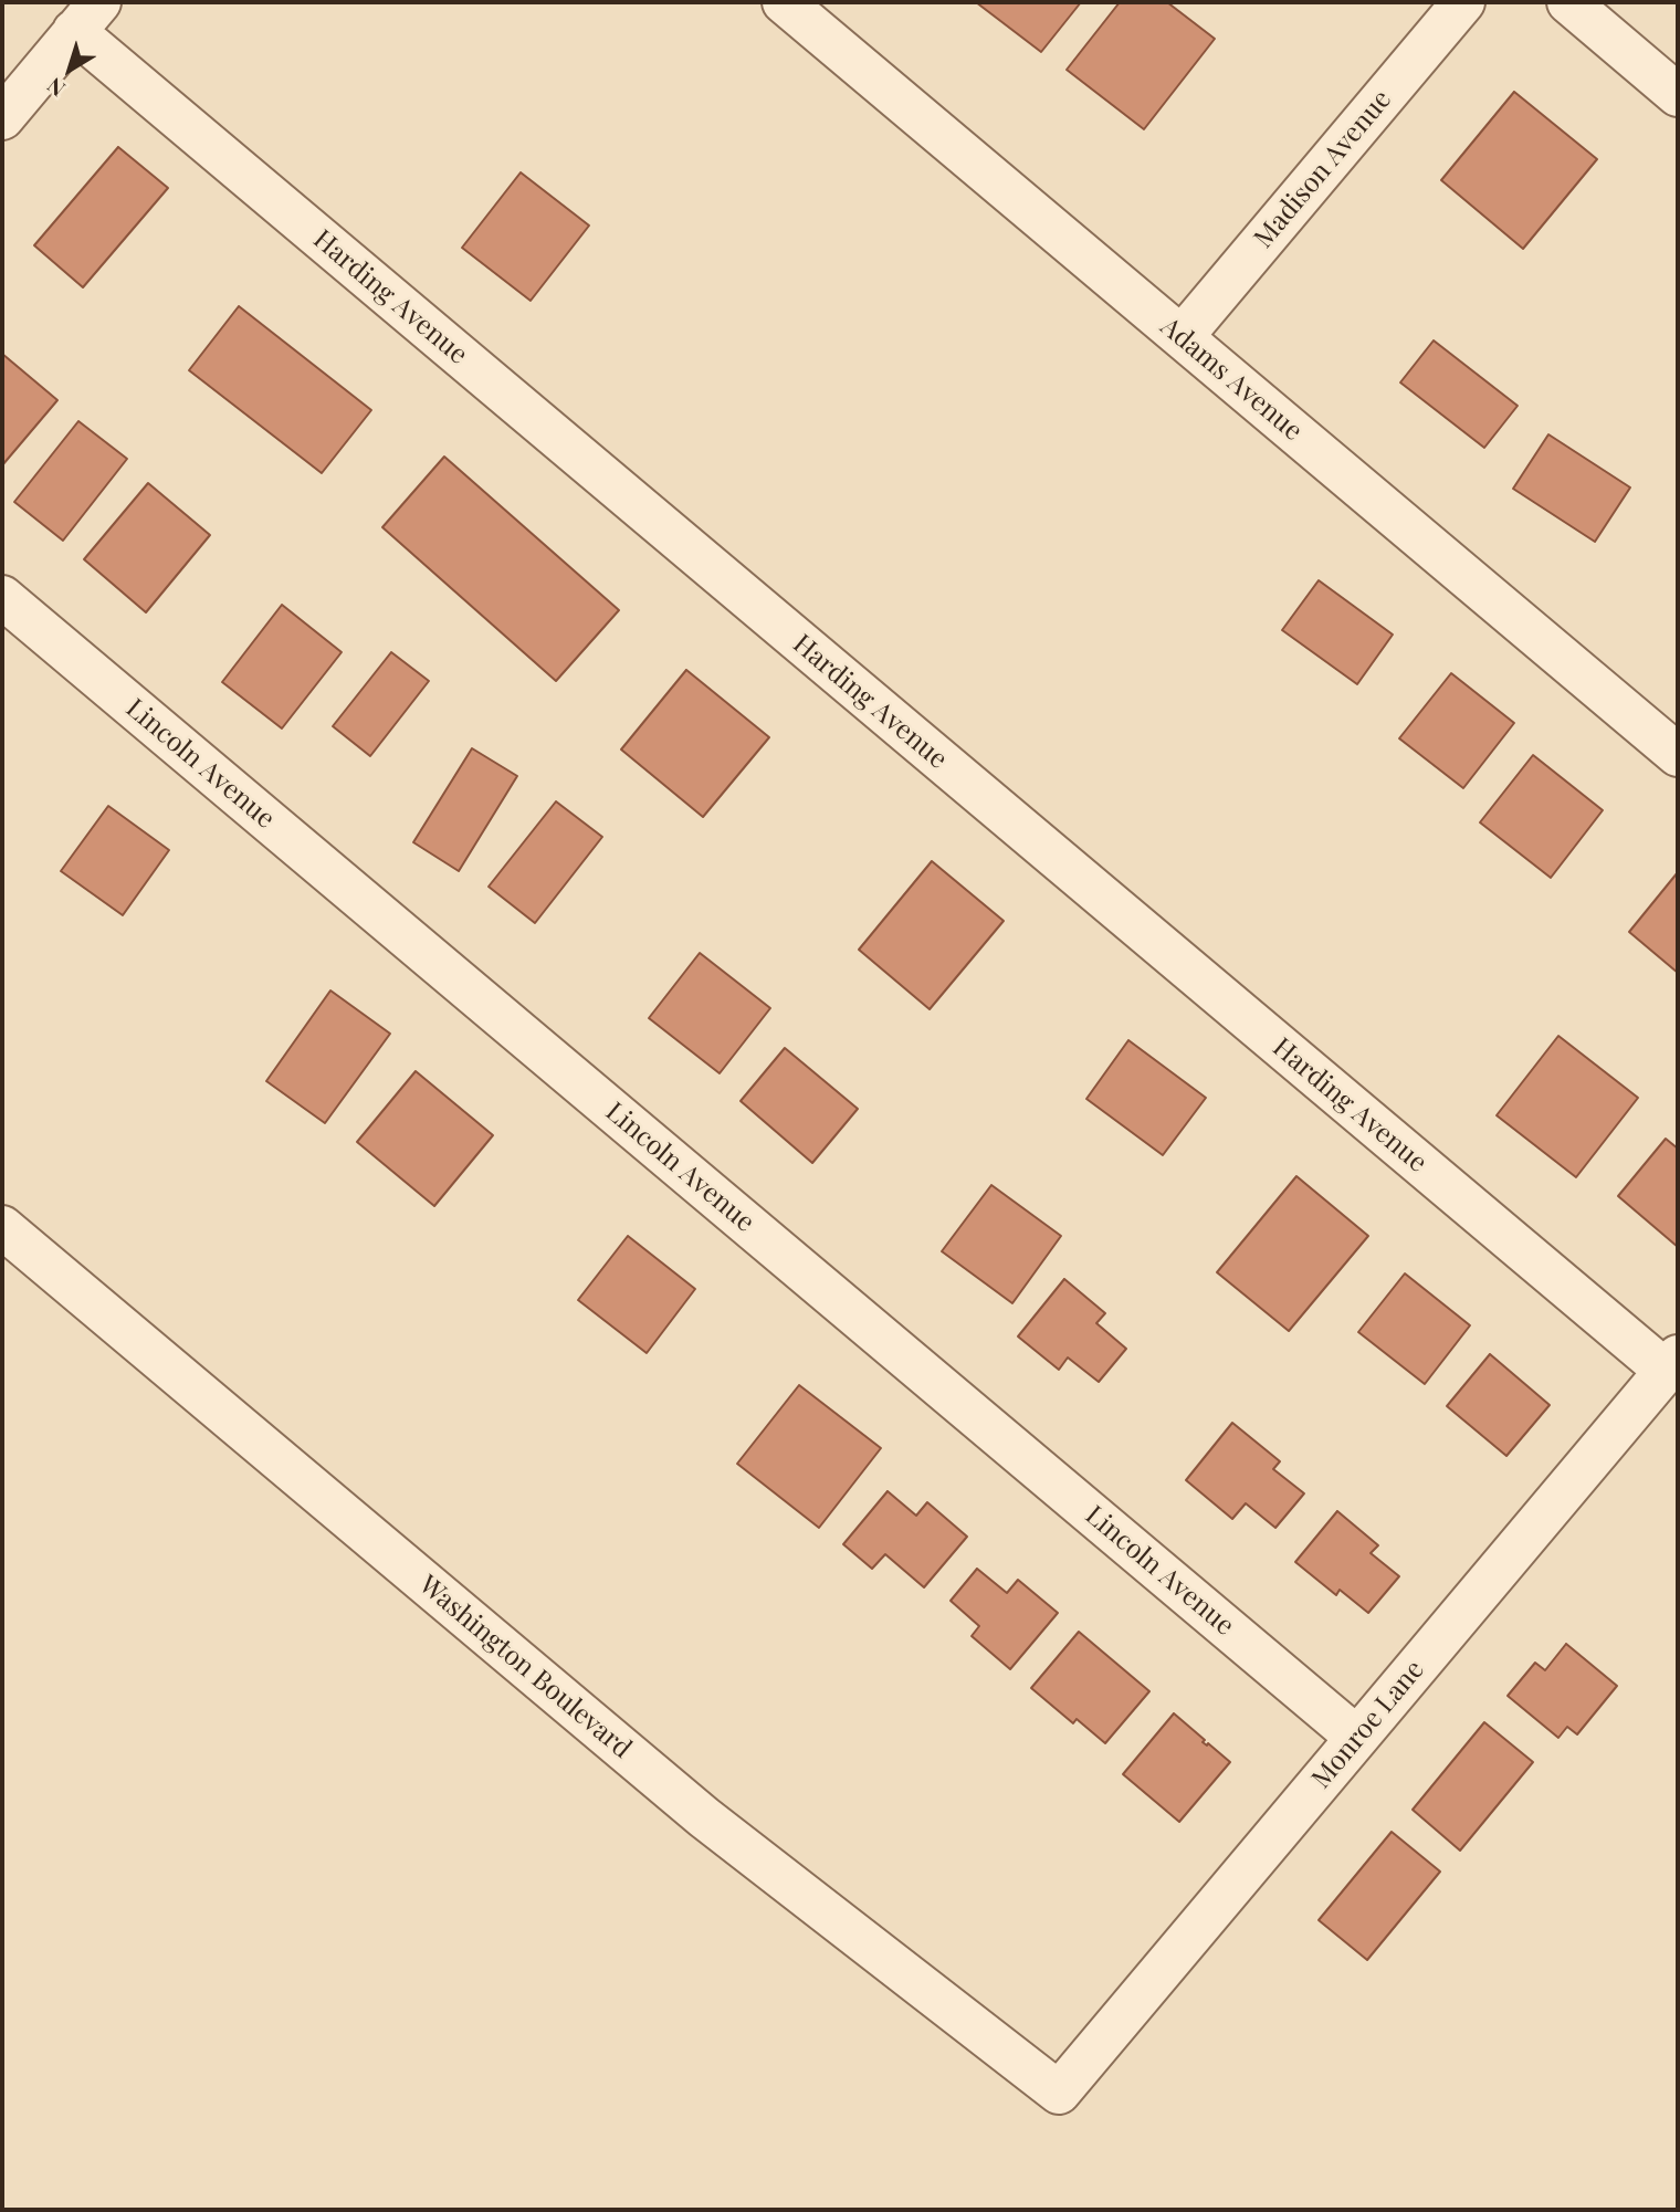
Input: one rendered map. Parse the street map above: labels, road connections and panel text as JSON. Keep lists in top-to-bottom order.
{
  "streets": {
    "street": [
      "Madison Avenue",
      "Harding Avenue",
      "Adams Avenue",
      "Lincoln Avenue",
      "Washington Boulevard",
      "Monroe Lane"
    ]
  },
  "crossings": [
    ["Madison Avenue", "Adams Avenue"],
    ["Harding Avenue", "Monroe Lane"],
    ["Lincoln Avenue", "Monroe Lane"],
    ["Washington Boulevard", "Monroe Lane"]
  ],
  "north": "bottom left"
}
